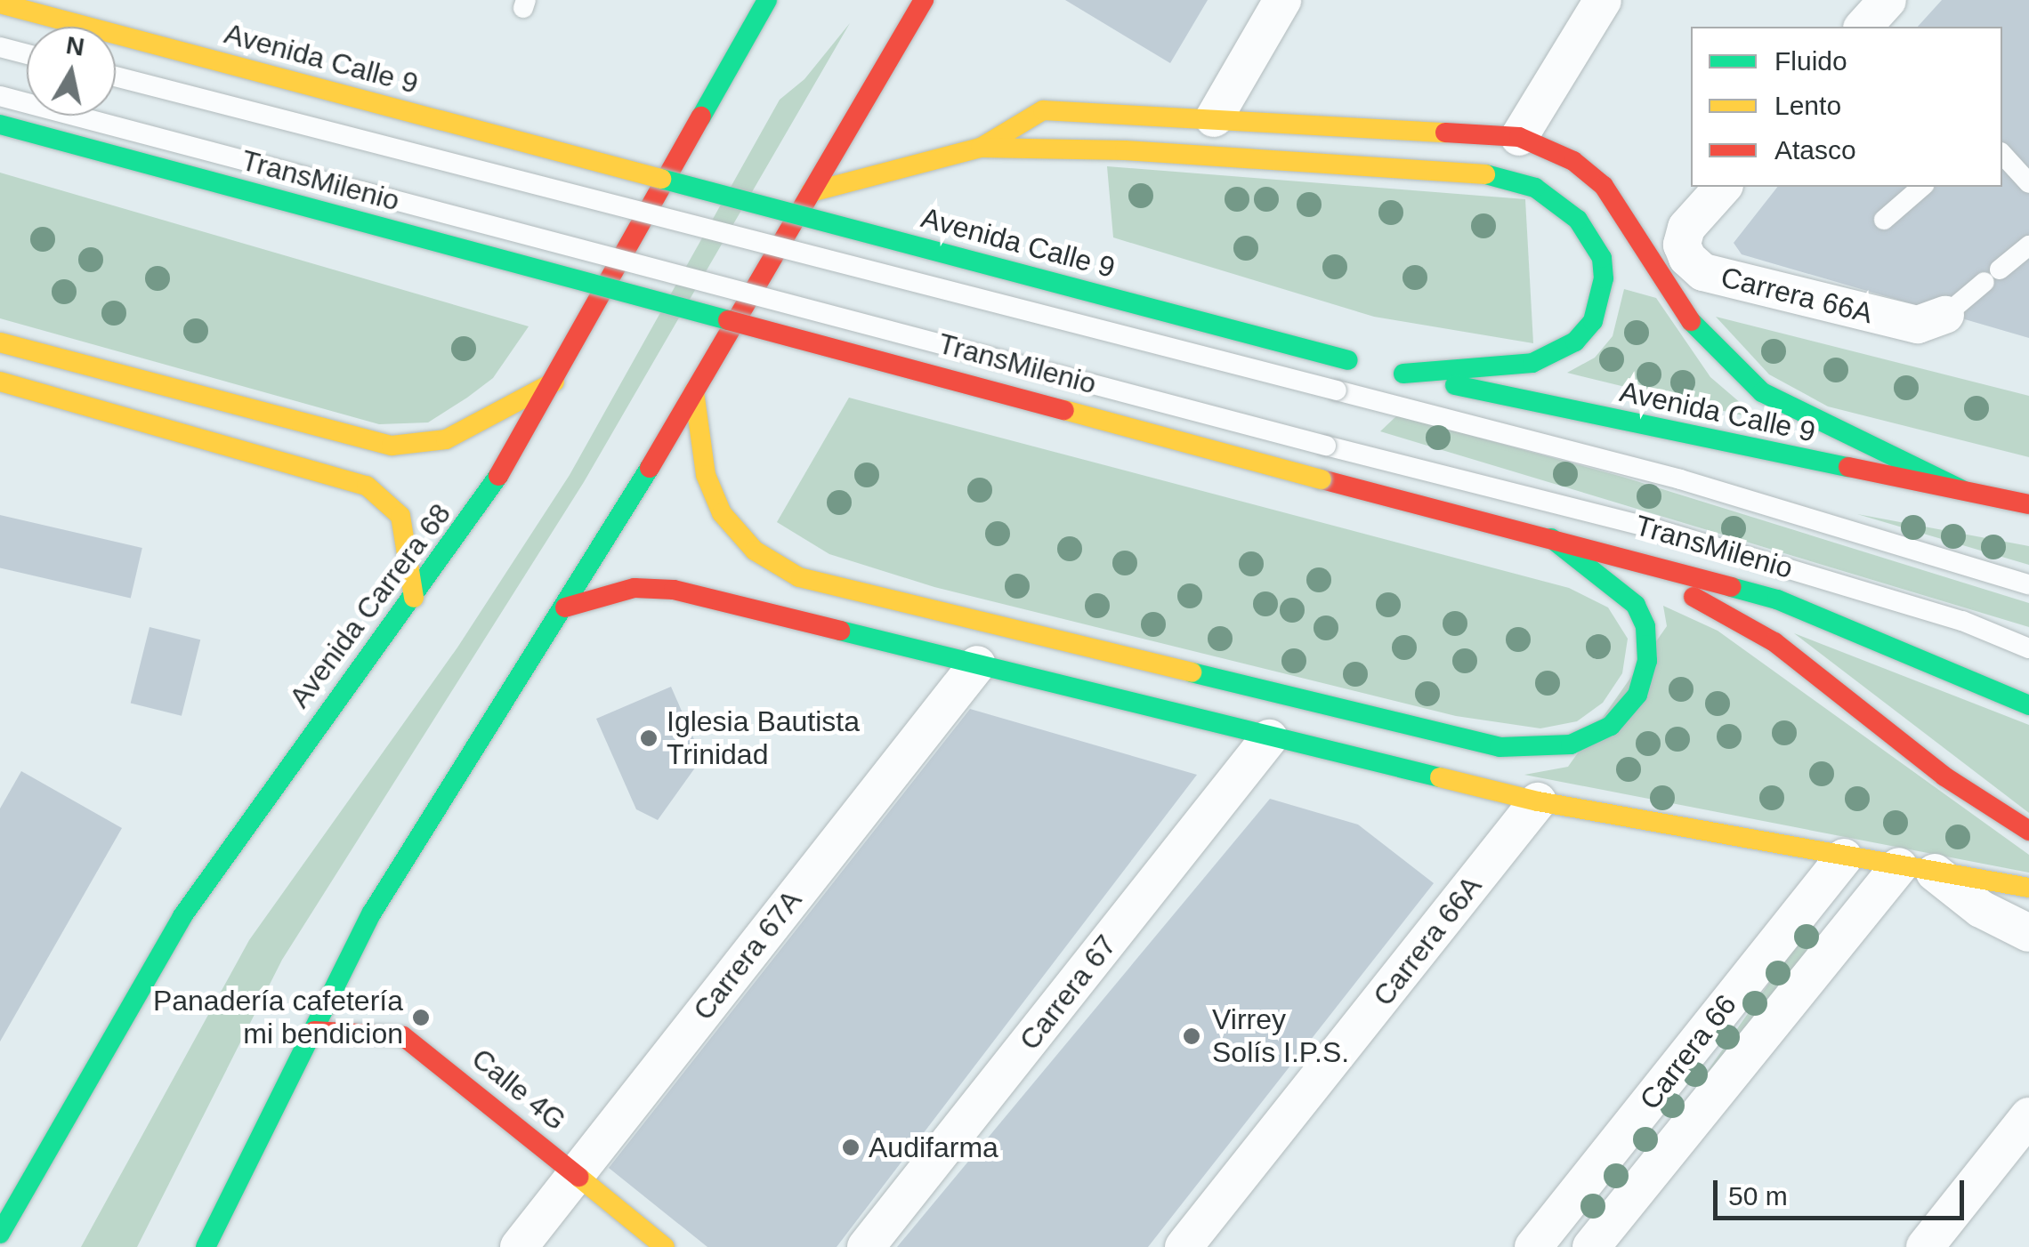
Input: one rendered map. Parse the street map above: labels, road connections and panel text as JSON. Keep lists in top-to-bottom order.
{
  "streets": {
    "main road": ["Avenida Calle 9", "Avenida Carrera 68", "Calle 4G"],
    "street": [
      "Carrera 66A",
      "Carrera 67A",
      "Carrera 67",
      "Carrera 66"
    ],
    "lane": ["TransMilenio"]
  },
  "crossings": [
    ["Carrera 67A", "Calle 4G"]
  ],
  "places": [
    "Iglesia Bautista Trinidad",
    "Panadería cafetería mi bendicion",
    "Virrey Solís I.P.S.",
    "Audifarma"
  ],
  "legend": ["Fluido", "Lento", "Atasco"],
  "scale_bar": "50 m",
  "north": "top"
}
